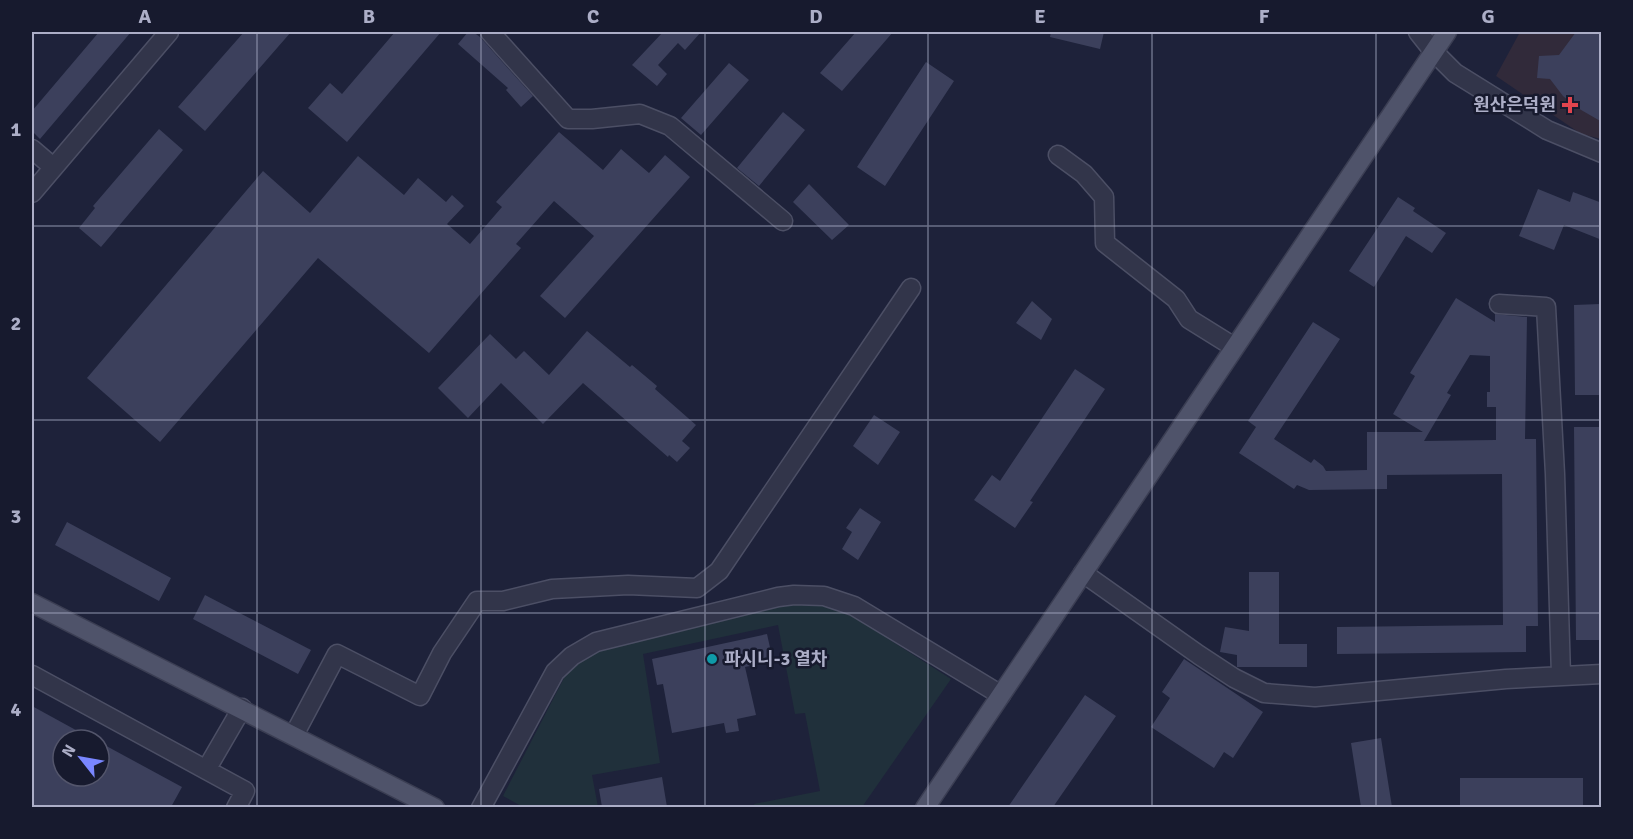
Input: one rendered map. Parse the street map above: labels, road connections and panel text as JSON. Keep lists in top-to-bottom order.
{
  "places": {
    "health": ["원산은덕원"],
    "other": ["파시니-3 열차"]
  },
  "north": "top left",
  "grid": {
    "columns": [
      "A",
      "B",
      "C",
      "D",
      "E",
      "F",
      "G"
    ],
    "rows": [
      "1",
      "2",
      "3",
      "4"
    ]
  }
}
